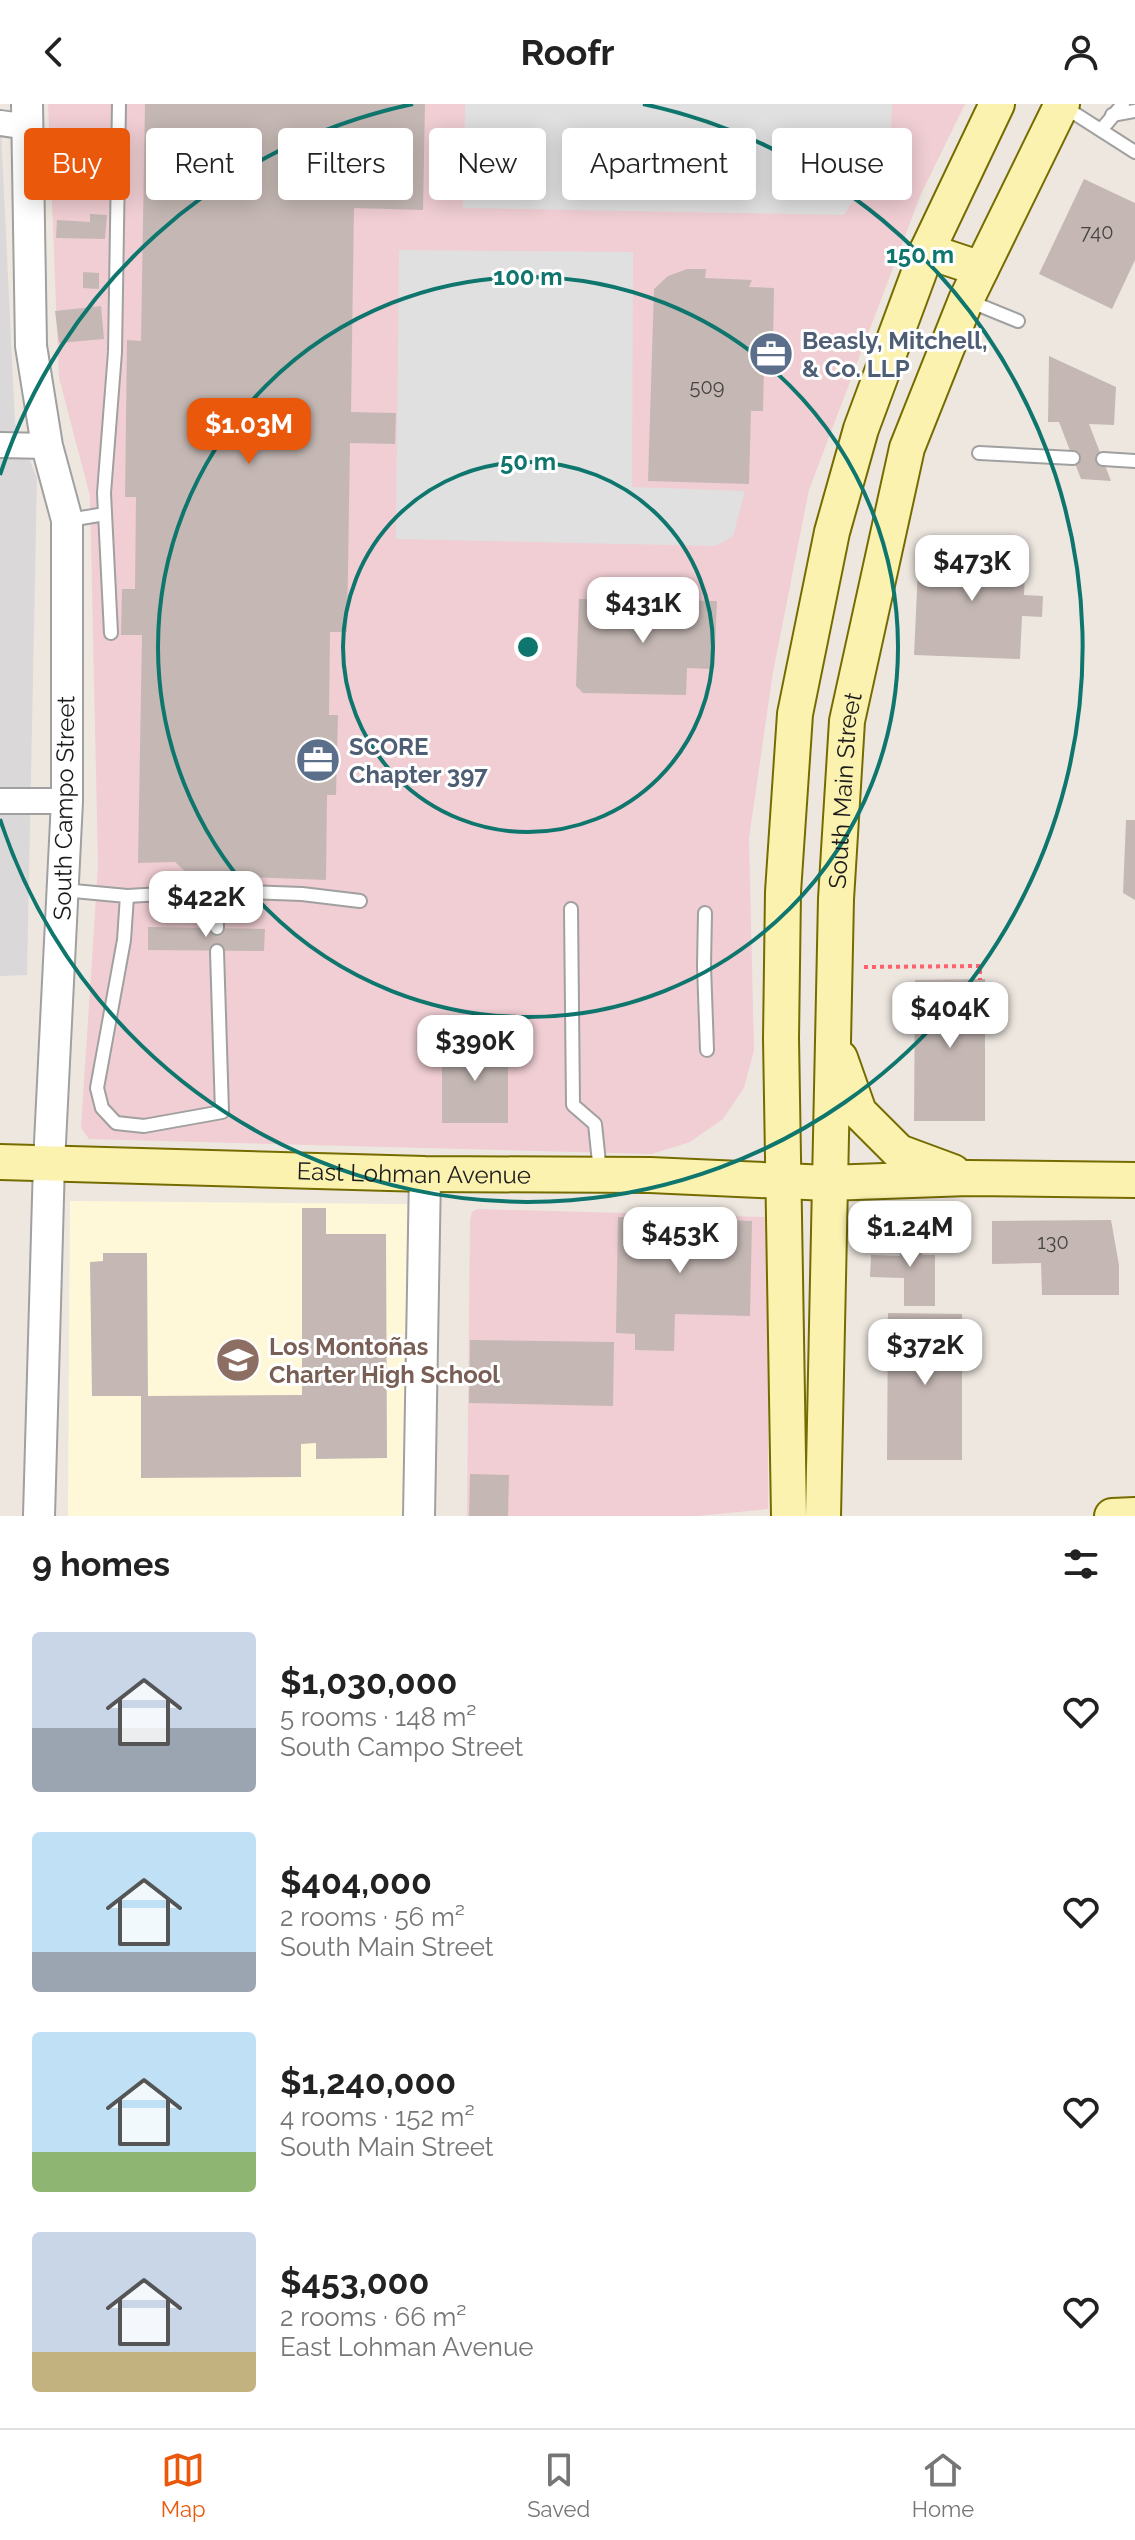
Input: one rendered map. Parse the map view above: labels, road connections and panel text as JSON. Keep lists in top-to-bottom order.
{
  "streets": {
    "main road": ["South Main Street", "East Lohman Avenue"],
    "street": ["South Campo Street"]
  },
  "crossings": [
    ["South Main Street", "East Lohman Avenue"],
    ["South Campo Street", "East Lohman Avenue"]
  ],
  "places": {
    "office": ["Beasly, Mitchell, & Co. LLP", "SCORE Chapter 397"],
    "school or university": ["Los Montoñas Charter High School"]
  },
  "house_numbers": ["740", "509", "130"],
  "page": {
    "header": "Roofr",
    "chip": [
      "Buy",
      "Rent",
      "Filters",
      "New",
      "Apartment",
      "House"
    ],
    "price": [
      "$1.03M",
      "$473K",
      "$431K",
      "$422K",
      "$404K",
      "$390K",
      "$1.24M",
      "$453K",
      "$372K"
    ],
    "heading": "9 homes",
    "list": [
      {
        "name": "$1,030,000",
        "note": "5 rooms · 148 m² · South Campo Street"
      },
      {
        "name": "$404,000",
        "note": "2 rooms · 56 m² · South Main Street"
      },
      {
        "name": "$1,240,000",
        "note": "4 rooms · 152 m² · South Main Street"
      },
      {
        "name": "$453,000",
        "note": "2 rooms · 66 m² · East Lohman Avenue"
      }
    ],
    "tabs": ["Map", "Saved", "Home"]
  },
  "rings": ["150 m", "100 m", "50 m"]
}
